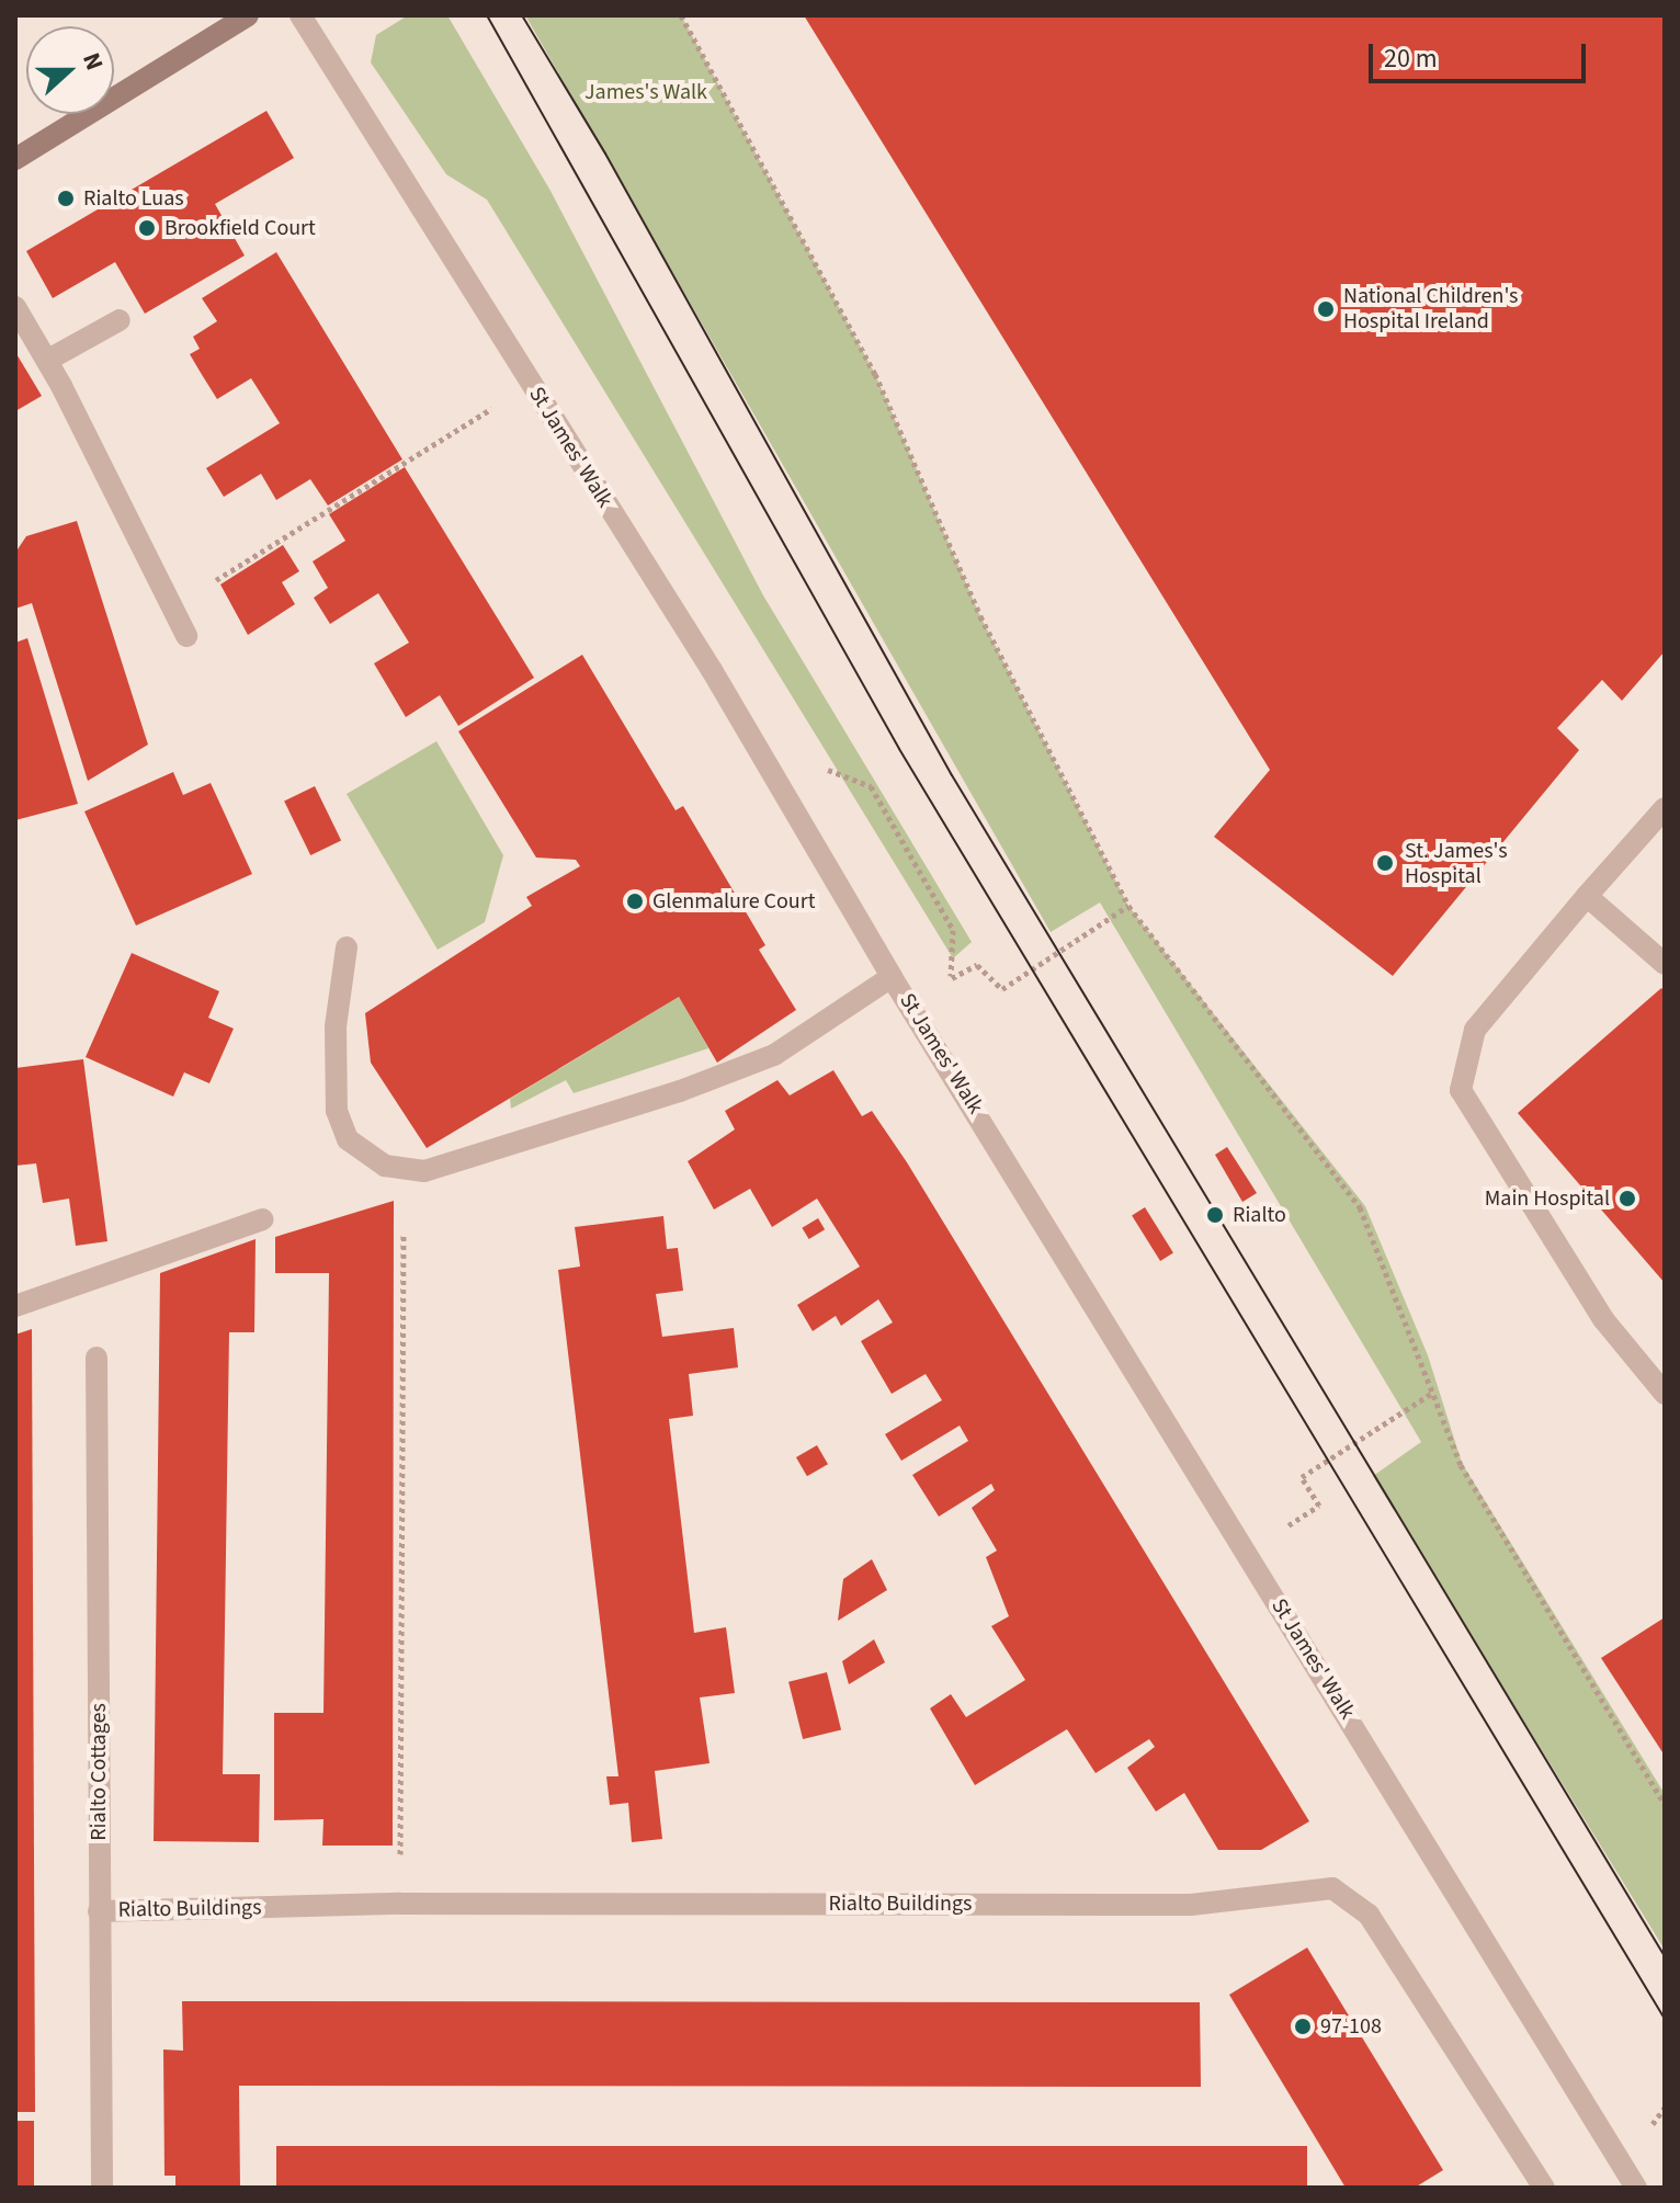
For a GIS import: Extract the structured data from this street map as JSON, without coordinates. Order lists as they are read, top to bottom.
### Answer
{
  "streets": {
    "street": ["St James' Walk", "Rialto Cottages", "Rialto Buildings"]
  },
  "crossings": [
    ["Rialto Cottages", "Rialto Buildings"]
  ],
  "parks": ["James's Walk"],
  "places": [
    "Rialto Luas",
    "Brookfield Court",
    "National Children's Hospital Ireland",
    "St. James's Hospital",
    "Glenmalure Court",
    "Main Hospital",
    "Rialto",
    "97-108"
  ],
  "scale_bar": "20 m",
  "north": "right"
}
